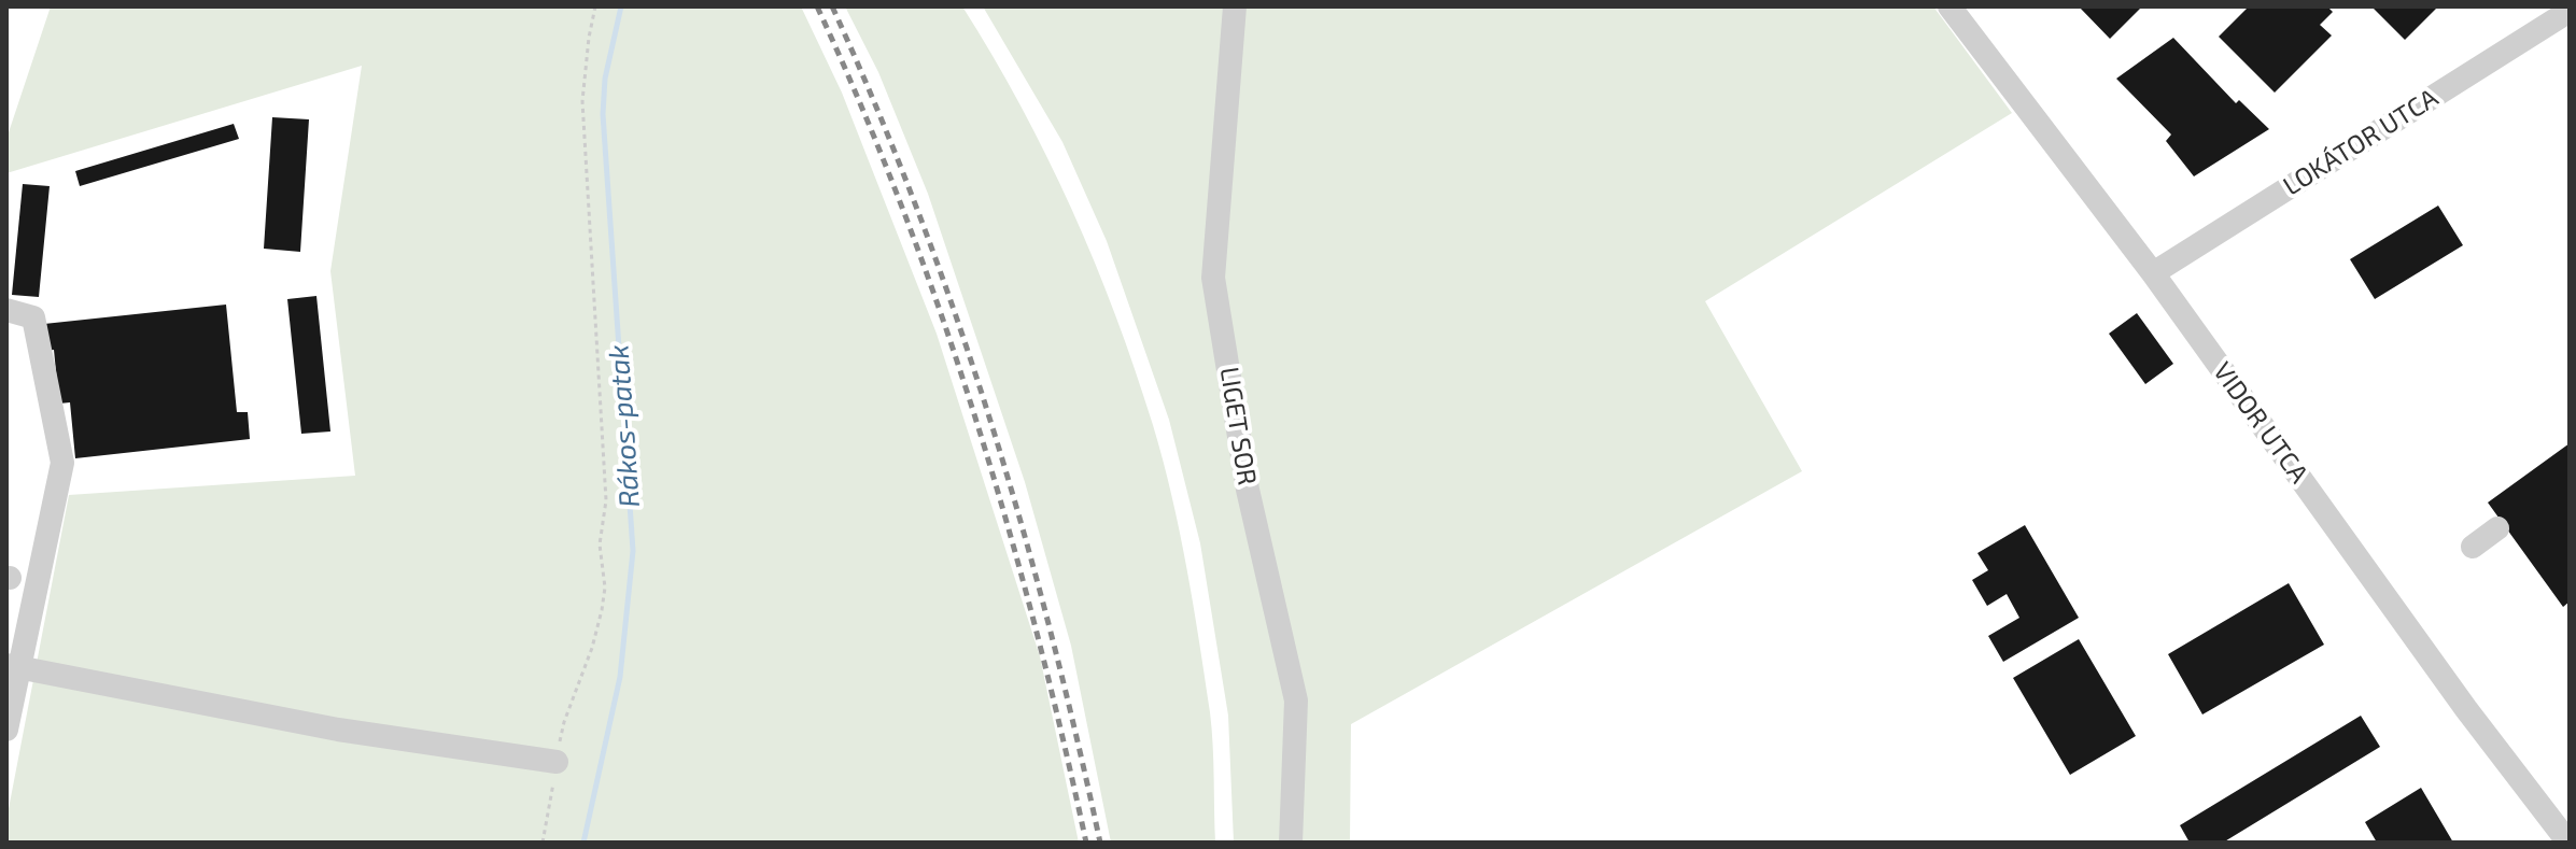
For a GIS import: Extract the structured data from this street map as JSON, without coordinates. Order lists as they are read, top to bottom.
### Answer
{
  "streets": {
    "street": ["LOKÁTOR UTCA", "VIDOR UTCA", "LIGET SOR"]
  },
  "crossings": [
    ["LOKÁTOR UTCA", "VIDOR UTCA"]
  ],
  "water": ["Rákos-patak"]
}
